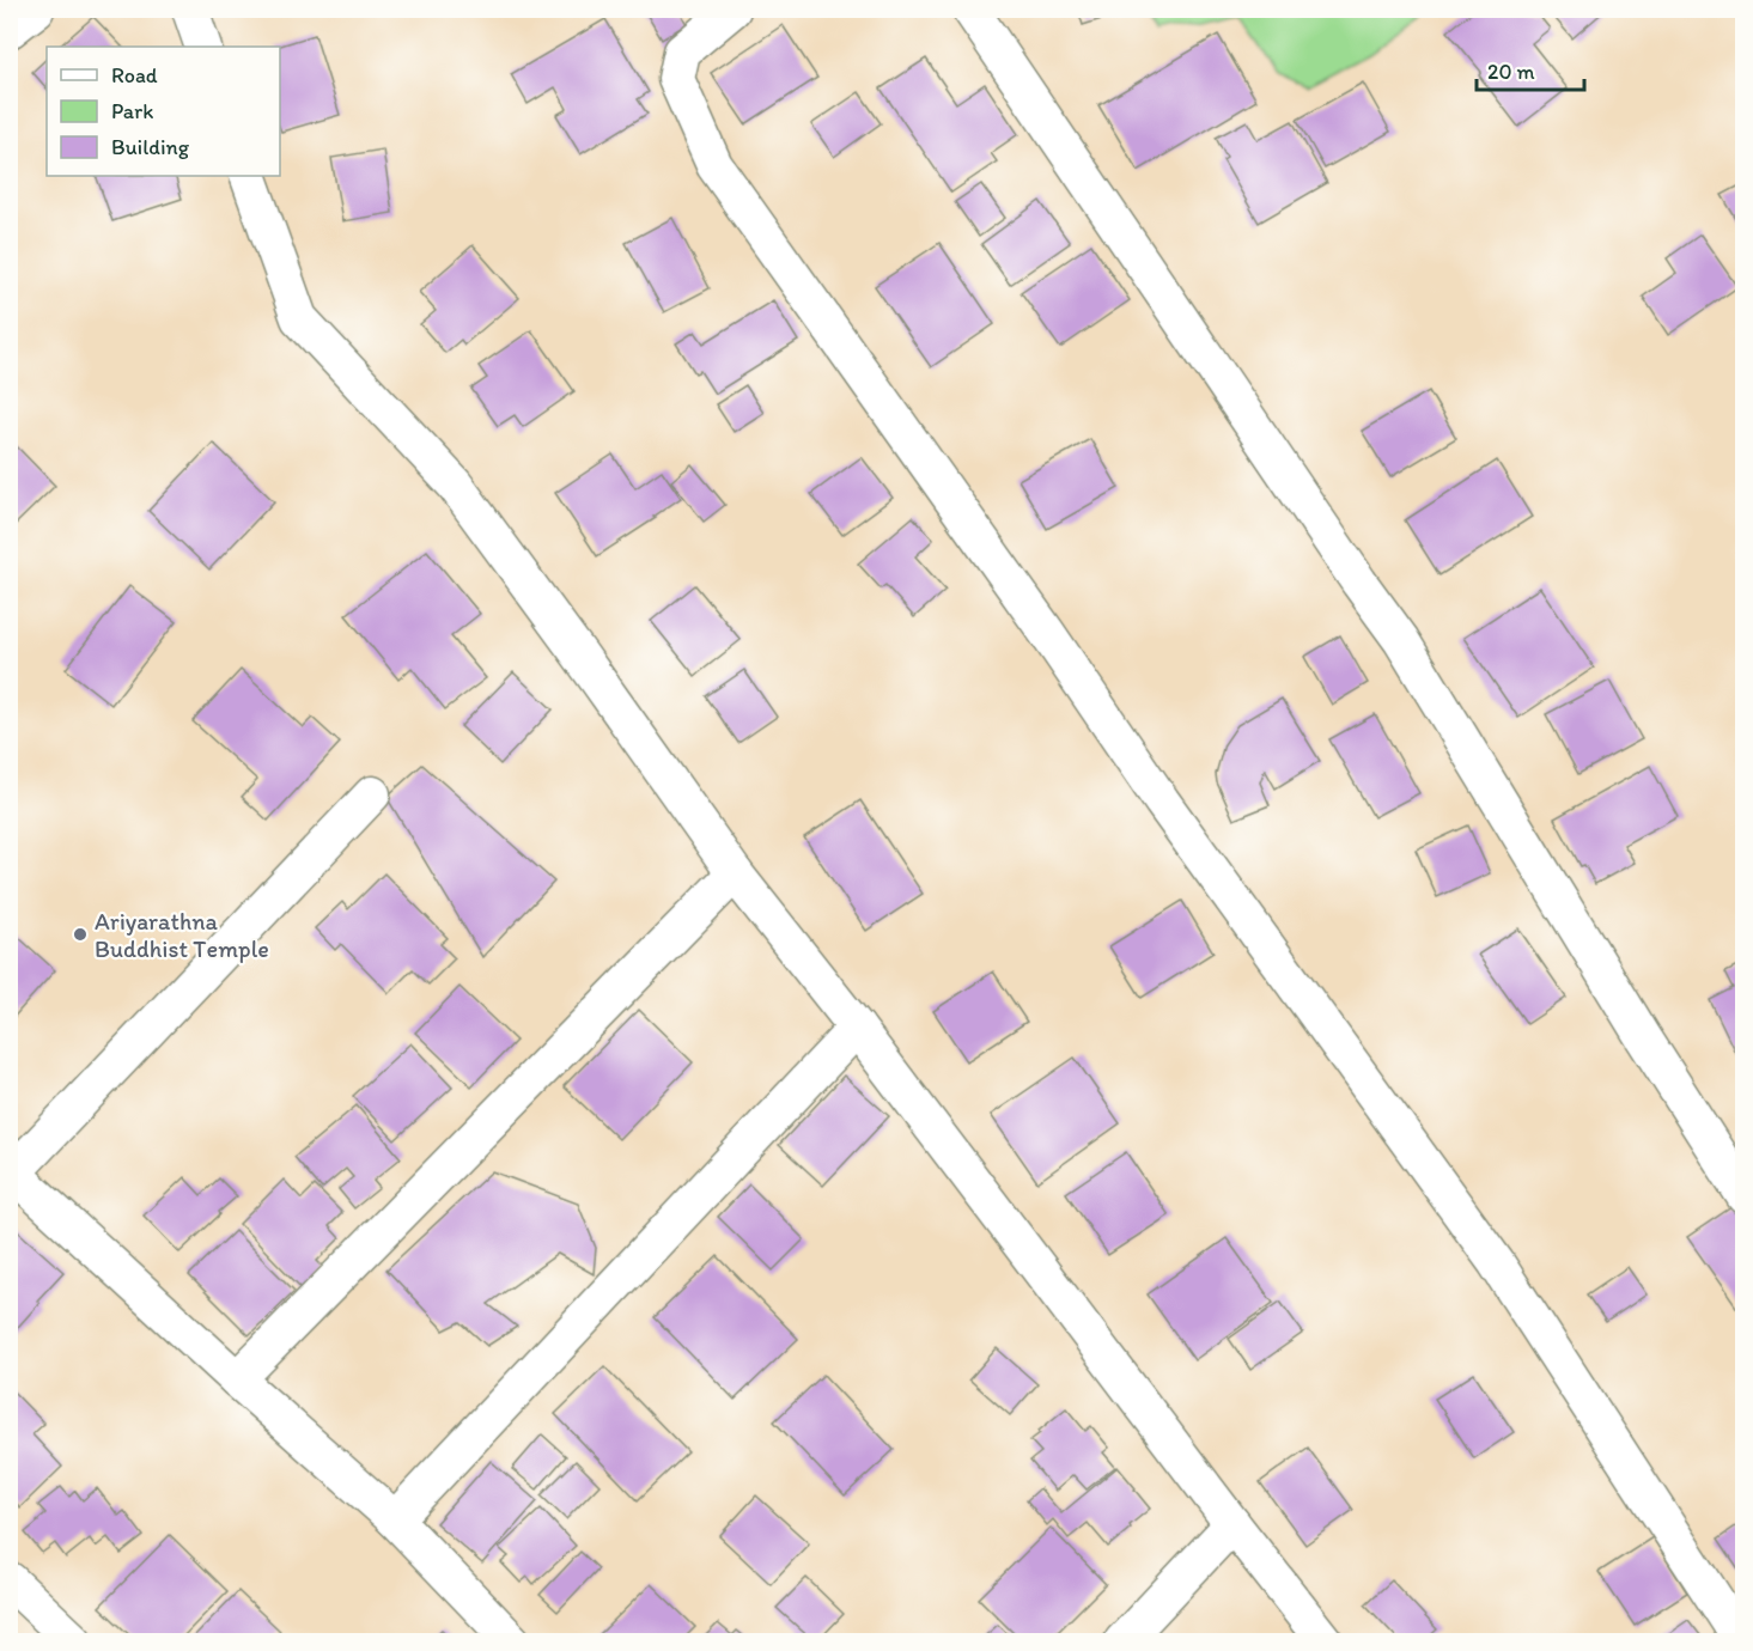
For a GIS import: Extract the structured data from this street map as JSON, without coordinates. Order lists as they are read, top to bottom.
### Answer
{
  "places": ["Ariyarathna Buddhist Temple"],
  "legend": ["Road", "Park", "Building"],
  "scale_bar": "20 m"
}
